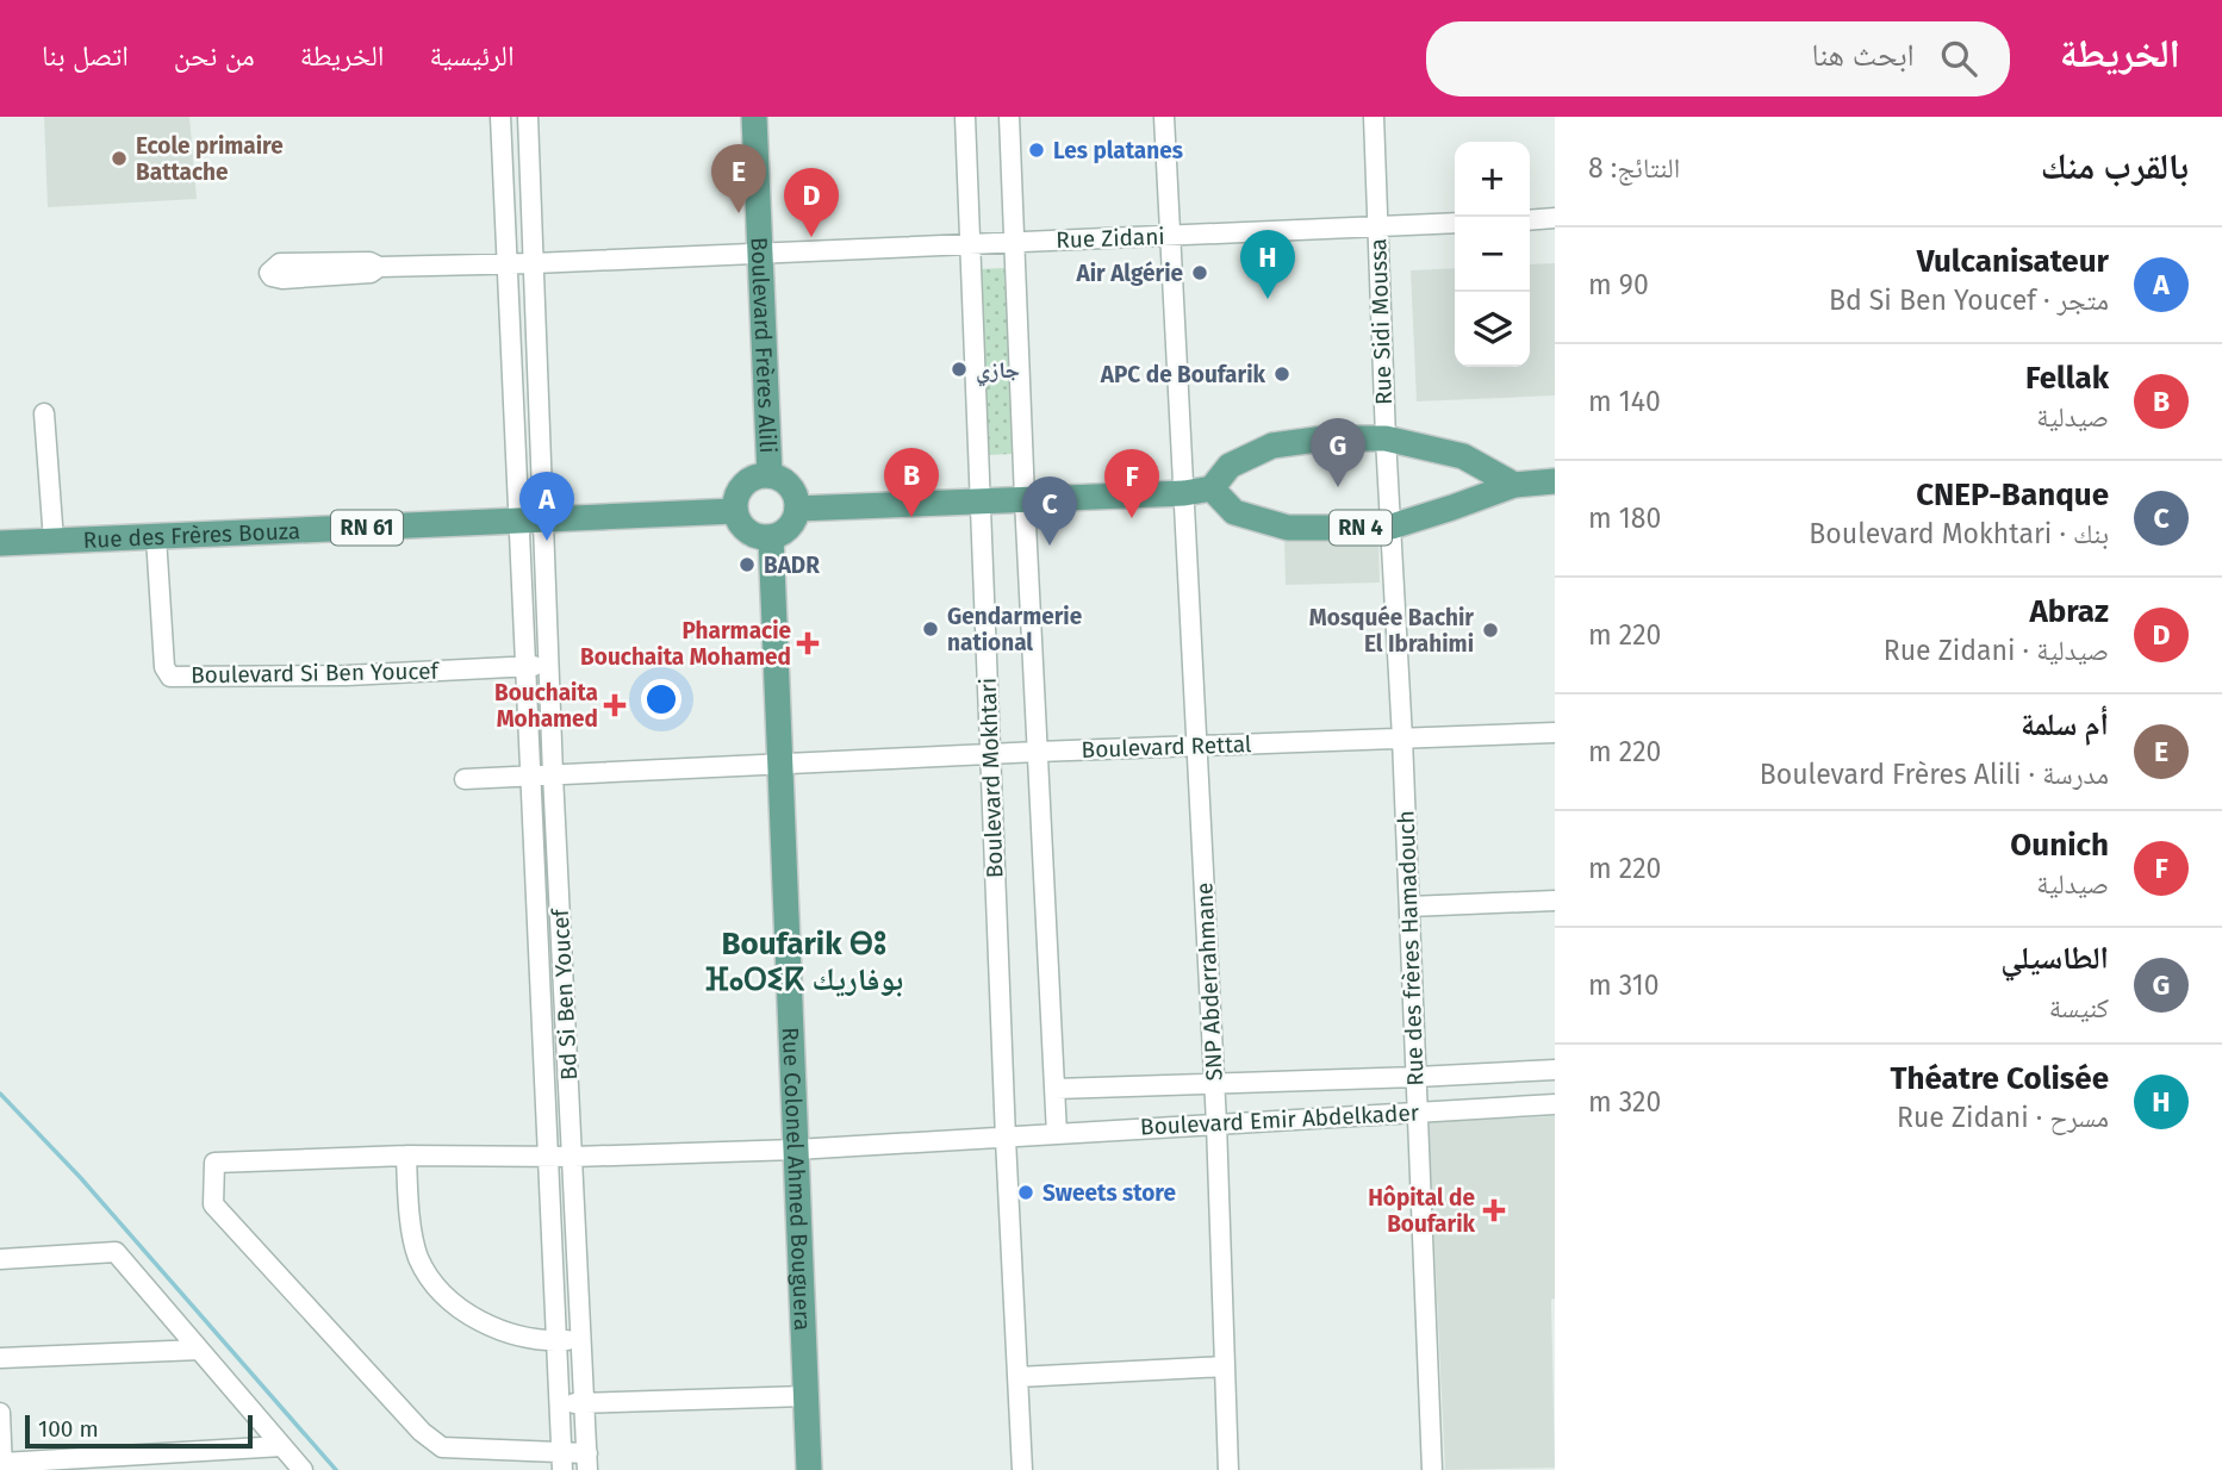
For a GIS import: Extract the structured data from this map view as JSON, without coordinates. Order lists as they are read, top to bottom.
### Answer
{
  "streets": {
    "main road": [
      "Boulevard Frères Alili",
      "RN 61",
      "RN 4",
      "Rue des Frères Bouza",
      "Rue Colonel Ahmed Bouguera"
    ],
    "street": [
      "Rue Zidani",
      "Rue Sidi Moussa",
      "Boulevard Si Ben Youcef",
      "Boulevard Rettal",
      "Boulevard Mokhtari",
      "Rue des frères Hamadouch",
      "SNP Abderrahmane",
      "Bd Si Ben Youcef",
      "Boulevard Emir Abdelkader"
    ]
  },
  "crossings": [
    ["Rue Zidani", "Rue Sidi Moussa"],
    ["Rue Zidani", "Boulevard Frères Alili"],
    ["Rue Zidani", "Boulevard Mokhtari"],
    ["Rue Zidani", "SNP Abderrahmane"],
    ["Rue Sidi Moussa", "RN 4"],
    ["Rue Sidi Moussa", "Rue des frères Hamadouch"],
    ["Boulevard Frères Alili", "Rue des Frères Bouza"],
    ["Boulevard Frères Alili", "Rue Colonel Ahmed Bouguera"],
    ["RN 4", "Rue des frères Hamadouch"],
    ["Rue des Frères Bouza", "Boulevard Si Ben Youcef"],
    ["Rue des Frères Bouza", "Bd Si Ben Youcef"],
    ["Rue des Frères Bouza", "Rue Colonel Ahmed Bouguera"],
    ["Boulevard Si Ben Youcef", "Bd Si Ben Youcef"],
    ["Boulevard Rettal", "Boulevard Mokhtari"],
    ["Boulevard Rettal", "Rue des frères Hamadouch"],
    ["Boulevard Rettal", "SNP Abderrahmane"],
    ["Boulevard Rettal", "Bd Si Ben Youcef"],
    ["Boulevard Rettal", "Rue Colonel Ahmed Bouguera"],
    ["Boulevard Mokhtari", "Boulevard Emir Abdelkader"],
    ["Rue des frères Hamadouch", "Boulevard Emir Abdelkader"],
    ["SNP Abderrahmane", "Boulevard Emir Abdelkader"],
    ["Bd Si Ben Youcef", "Boulevard Emir Abdelkader"],
    ["Boulevard Emir Abdelkader", "Rue Colonel Ahmed Bouguera"]
  ],
  "districts": ["Boufarik ⴱⵓ ⴼⴰⵔⵉⴽ بوفاريك"],
  "places": {
    "other": [
      "Les platanes",
      "Ecole primaire Battache",
      "Air Algérie",
      "جازي",
      "APC de Boufarik",
      "BADR",
      "Gendarmerie national",
      "Mosquée Bachir El Ibrahimi",
      "Sweets store"
    ],
    "health": ["Pharmacie Bouchaita Mohamed", "Bouchaita Mohamed", "Hôpital de Boufarik"]
  },
  "scale_bar": "100 m",
  "page": {
    "header": "الخريطة",
    "search": "ابحث هنا",
    "nav": [
      "الرئيسية",
      "الخريطة",
      "من نحن",
      "اتصل بنا"
    ],
    "heading": ["بالقرب منك", "النتائج: 8"],
    "map_buttons": ["+", "−"],
    "pins": [
      "E",
      "D",
      "H",
      "G",
      "B",
      "F",
      "A",
      "C"
    ],
    "list": [
      {
        "mark": "A",
        "name": "Vulcanisateur",
        "note": "متجر · Bd Si Ben Youcef",
        "value": "90 m"
      },
      {
        "mark": "B",
        "name": "Fellak",
        "note": "صيدلية",
        "value": "140 m"
      },
      {
        "mark": "C",
        "name": "CNEP-Banque",
        "note": "بنك · Boulevard Mokhtari",
        "value": "180 m"
      },
      {
        "mark": "D",
        "name": "Abraz",
        "note": "صيدلية · Rue Zidani",
        "value": "220 m"
      },
      {
        "mark": "E",
        "name": "أم سلمة",
        "note": "مدرسة · Boulevard Frères Alili",
        "value": "220 m"
      },
      {
        "mark": "F",
        "name": "Ounich",
        "note": "صيدلية",
        "value": "220 m"
      },
      {
        "mark": "G",
        "name": "الطاسيلي",
        "note": "كنيسة",
        "value": "310 m"
      },
      {
        "mark": "H",
        "name": "Théatre Colisée",
        "note": "مسرح · Rue Zidani",
        "value": "320 m"
      }
    ],
    "scale": "100 m"
  }
}
